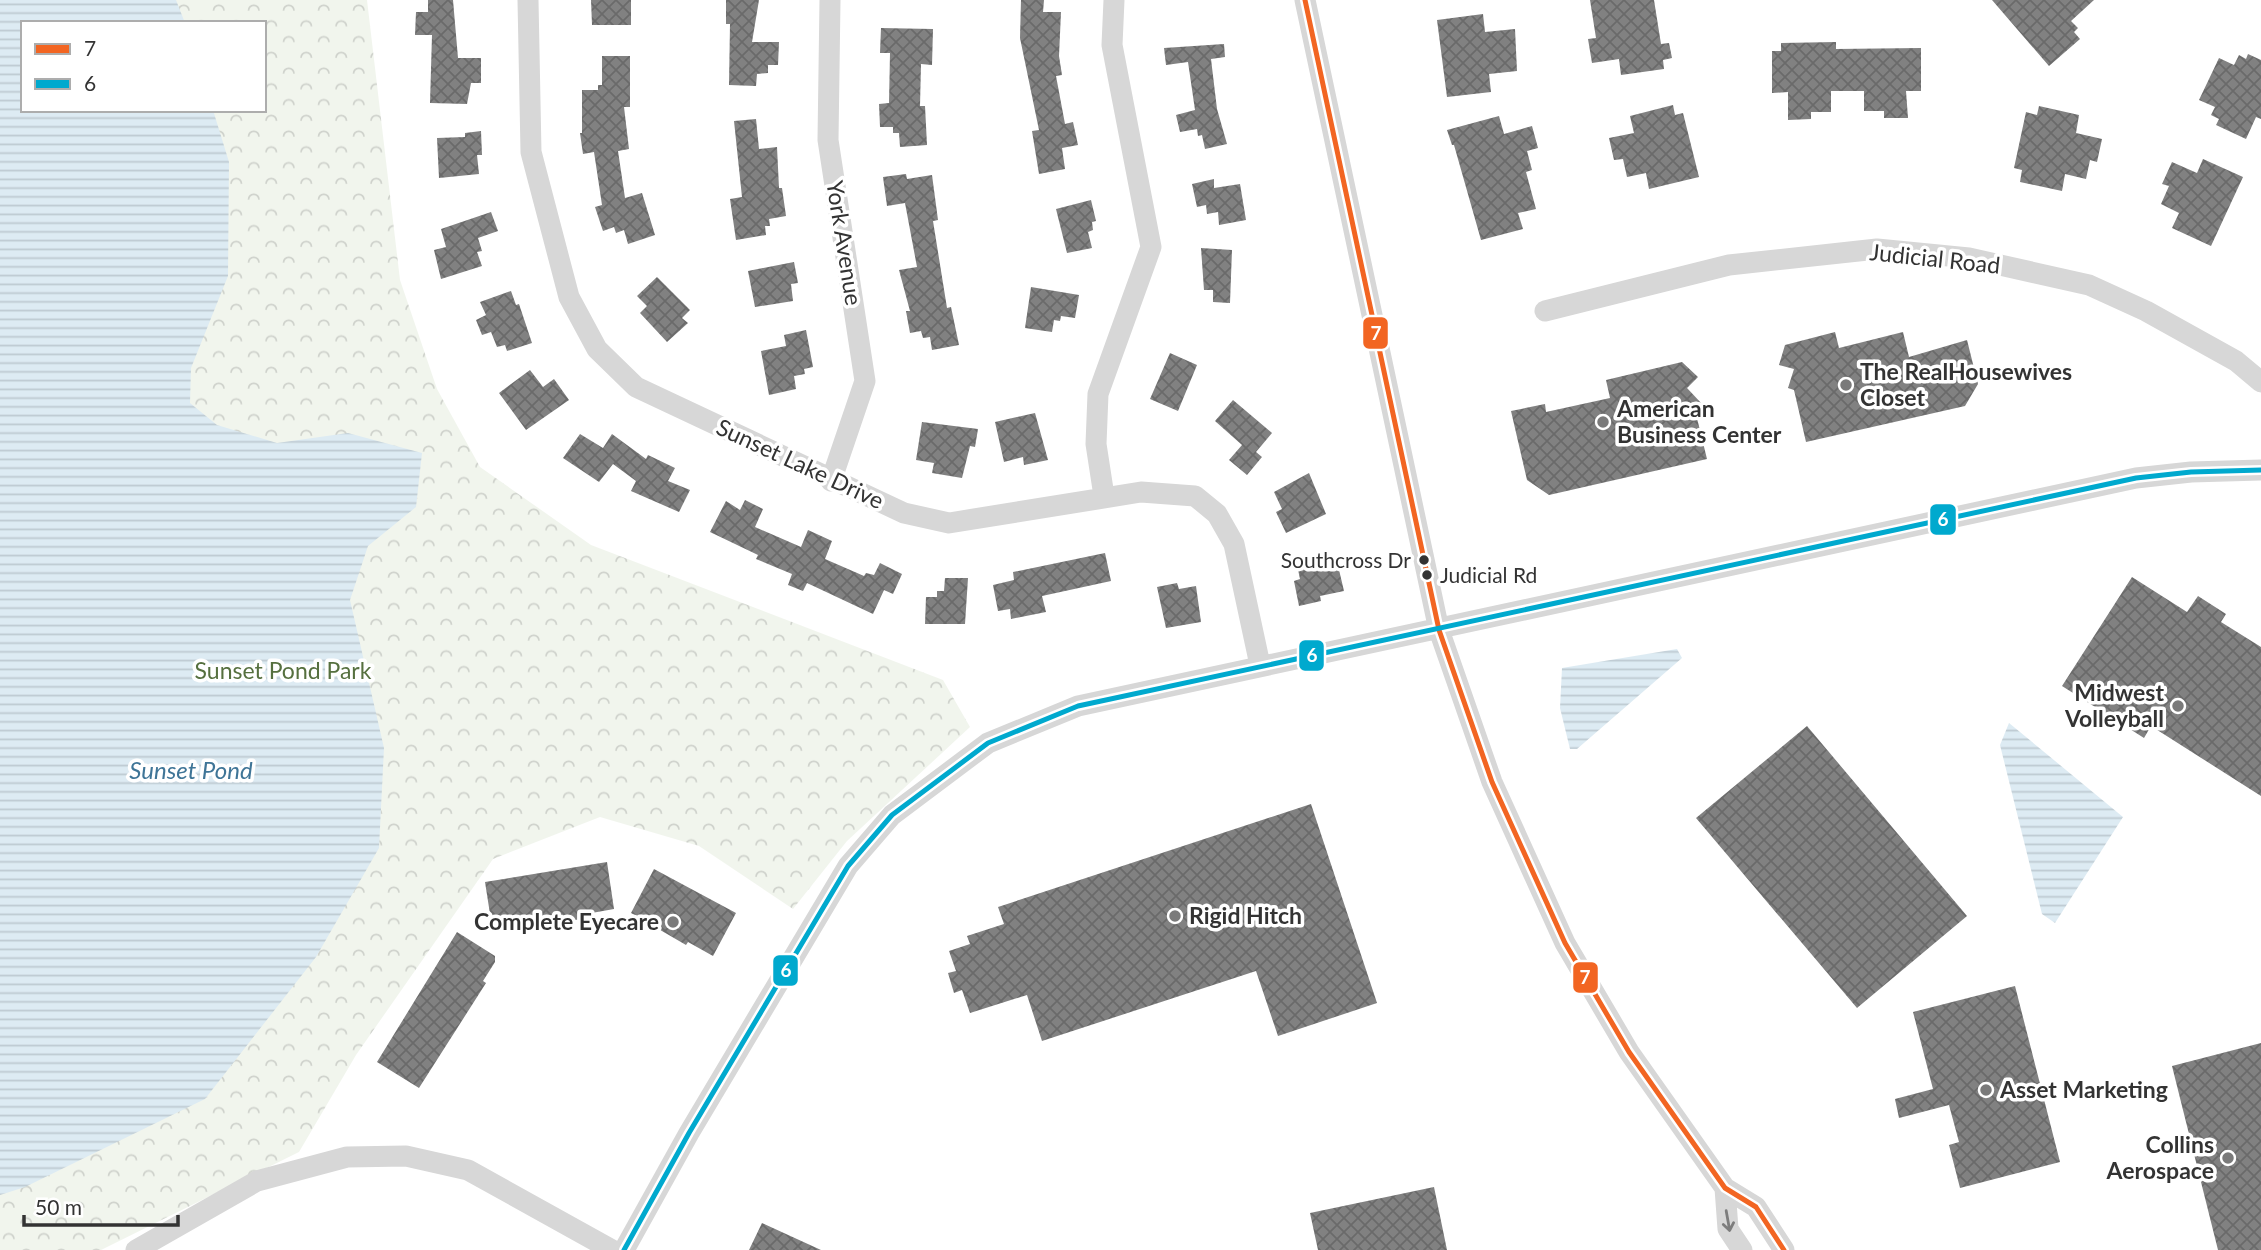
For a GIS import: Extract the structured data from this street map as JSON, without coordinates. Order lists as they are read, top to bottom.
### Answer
{
  "streets": {
    "street": ["York Avenue", "Judicial Road", "Sunset Lake Drive"]
  },
  "crossings": [
    ["York Avenue", "Sunset Lake Drive"]
  ],
  "water": ["Sunset Pond"],
  "parks": ["Sunset Pond Park"],
  "places": [
    "The RealHousewives Closet",
    "American Business Center",
    "Southcross Dr",
    "Judicial Rd",
    "Midwest Volleyball",
    "Rigid Hitch",
    "Complete Eyecare",
    "Asset Marketing",
    "Collins Aerospace"
  ],
  "lines": ["transit line 7", "transit line 6"],
  "legend": ["7", "6"],
  "scale_bar": "50 m"
}
